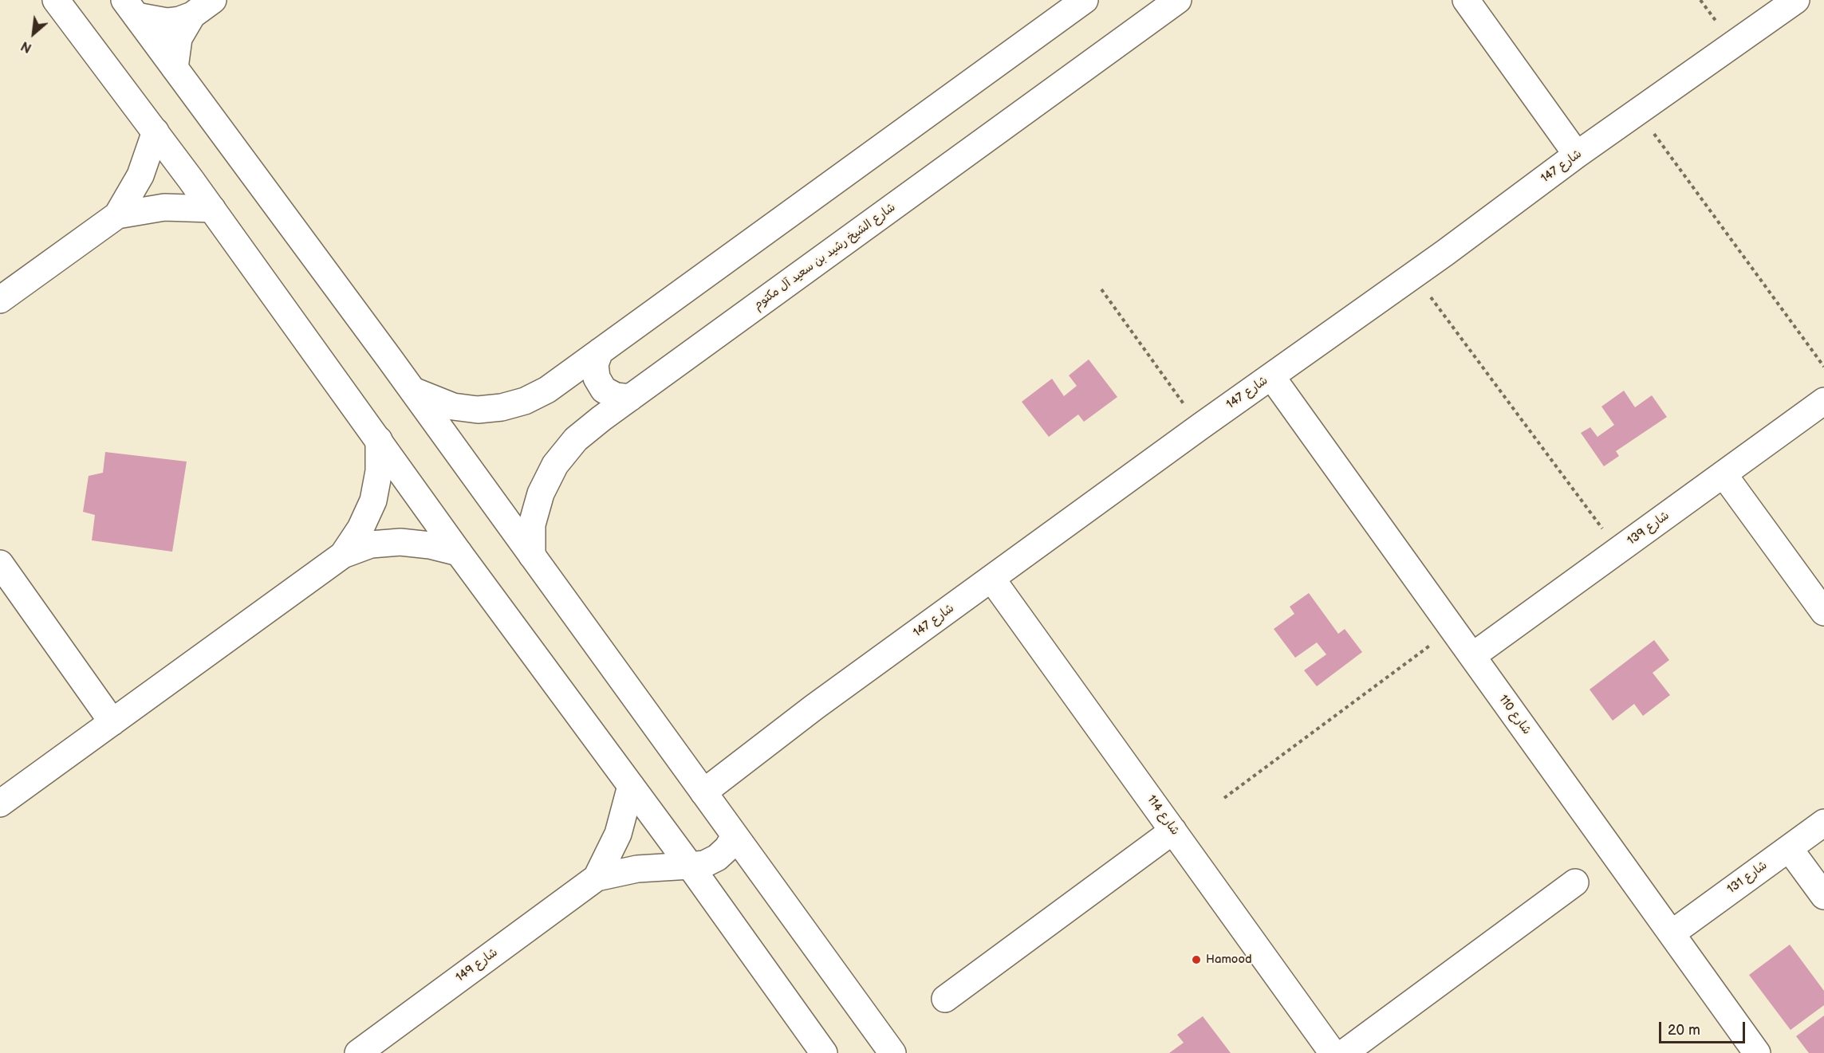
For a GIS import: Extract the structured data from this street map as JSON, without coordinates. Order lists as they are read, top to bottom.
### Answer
{
  "streets": {
    "street": [
      "شارع 147",
      "شارع الشيخ رشيد بن سعيد آل مكتوم",
      "شارع 139",
      "شارع 110",
      "شارع 114",
      "شارع 131",
      "شارع 149"
    ]
  },
  "crossings": [
    ["شارع 147", "شارع 110"],
    ["شارع 147", "شارع 114"],
    ["شارع 139", "شارع 110"],
    ["شارع 110", "شارع 131"]
  ],
  "places": ["Hamood"],
  "scale_bar": "20 m",
  "north": "bottom left"
}
